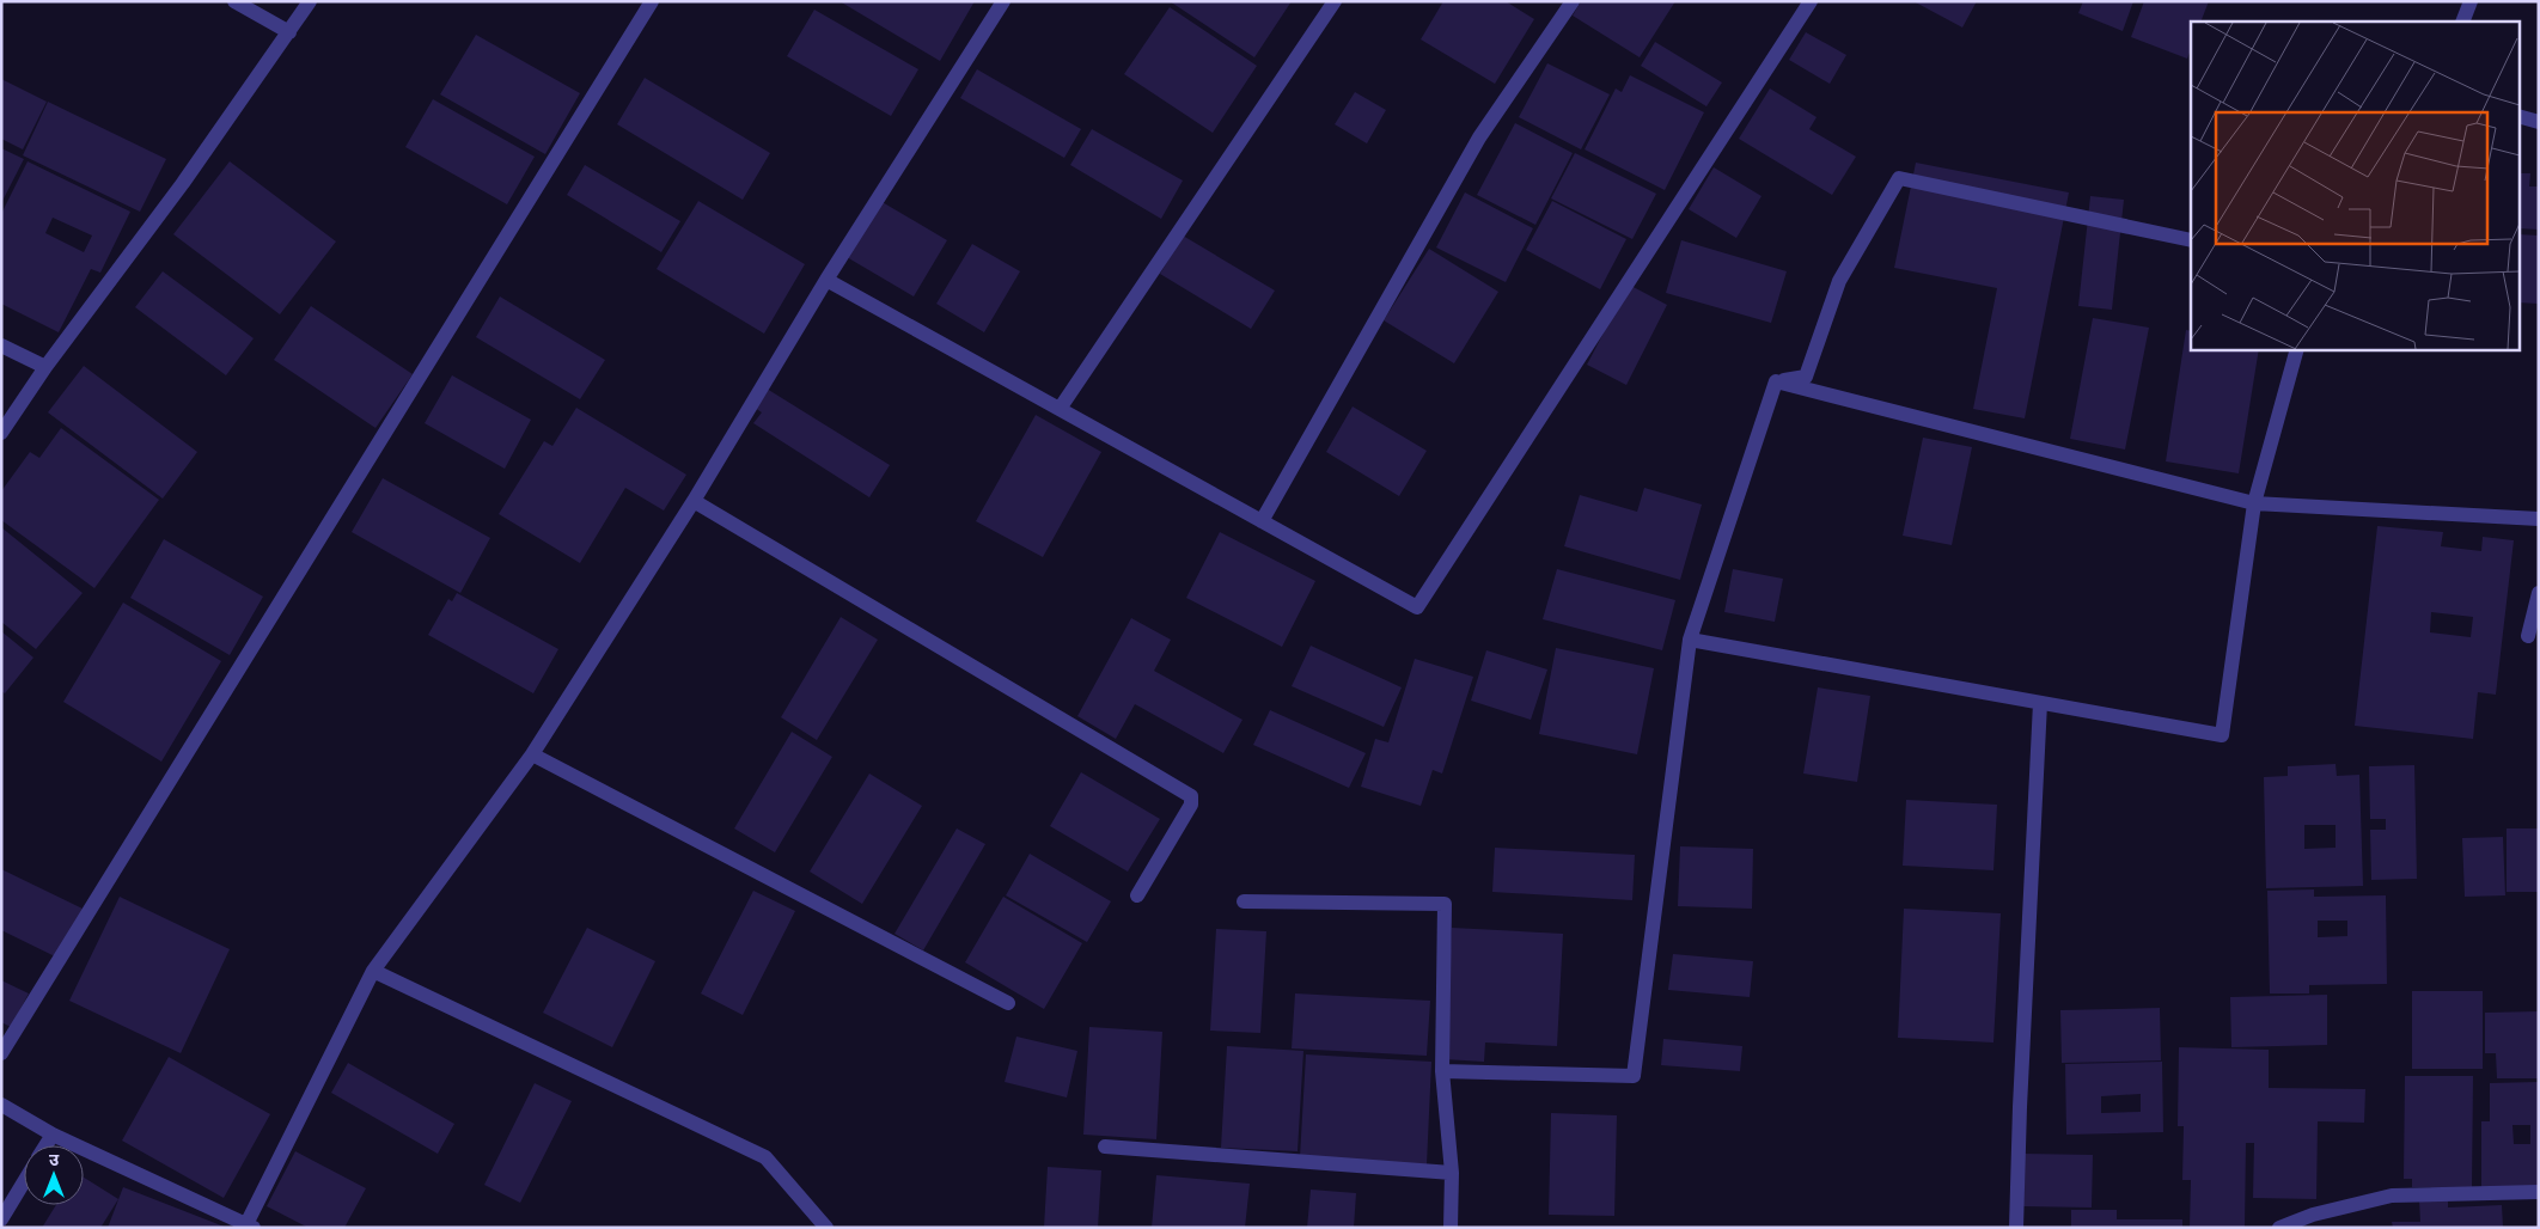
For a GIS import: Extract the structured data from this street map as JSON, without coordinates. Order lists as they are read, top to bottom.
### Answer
{
  "north": "top"
}
